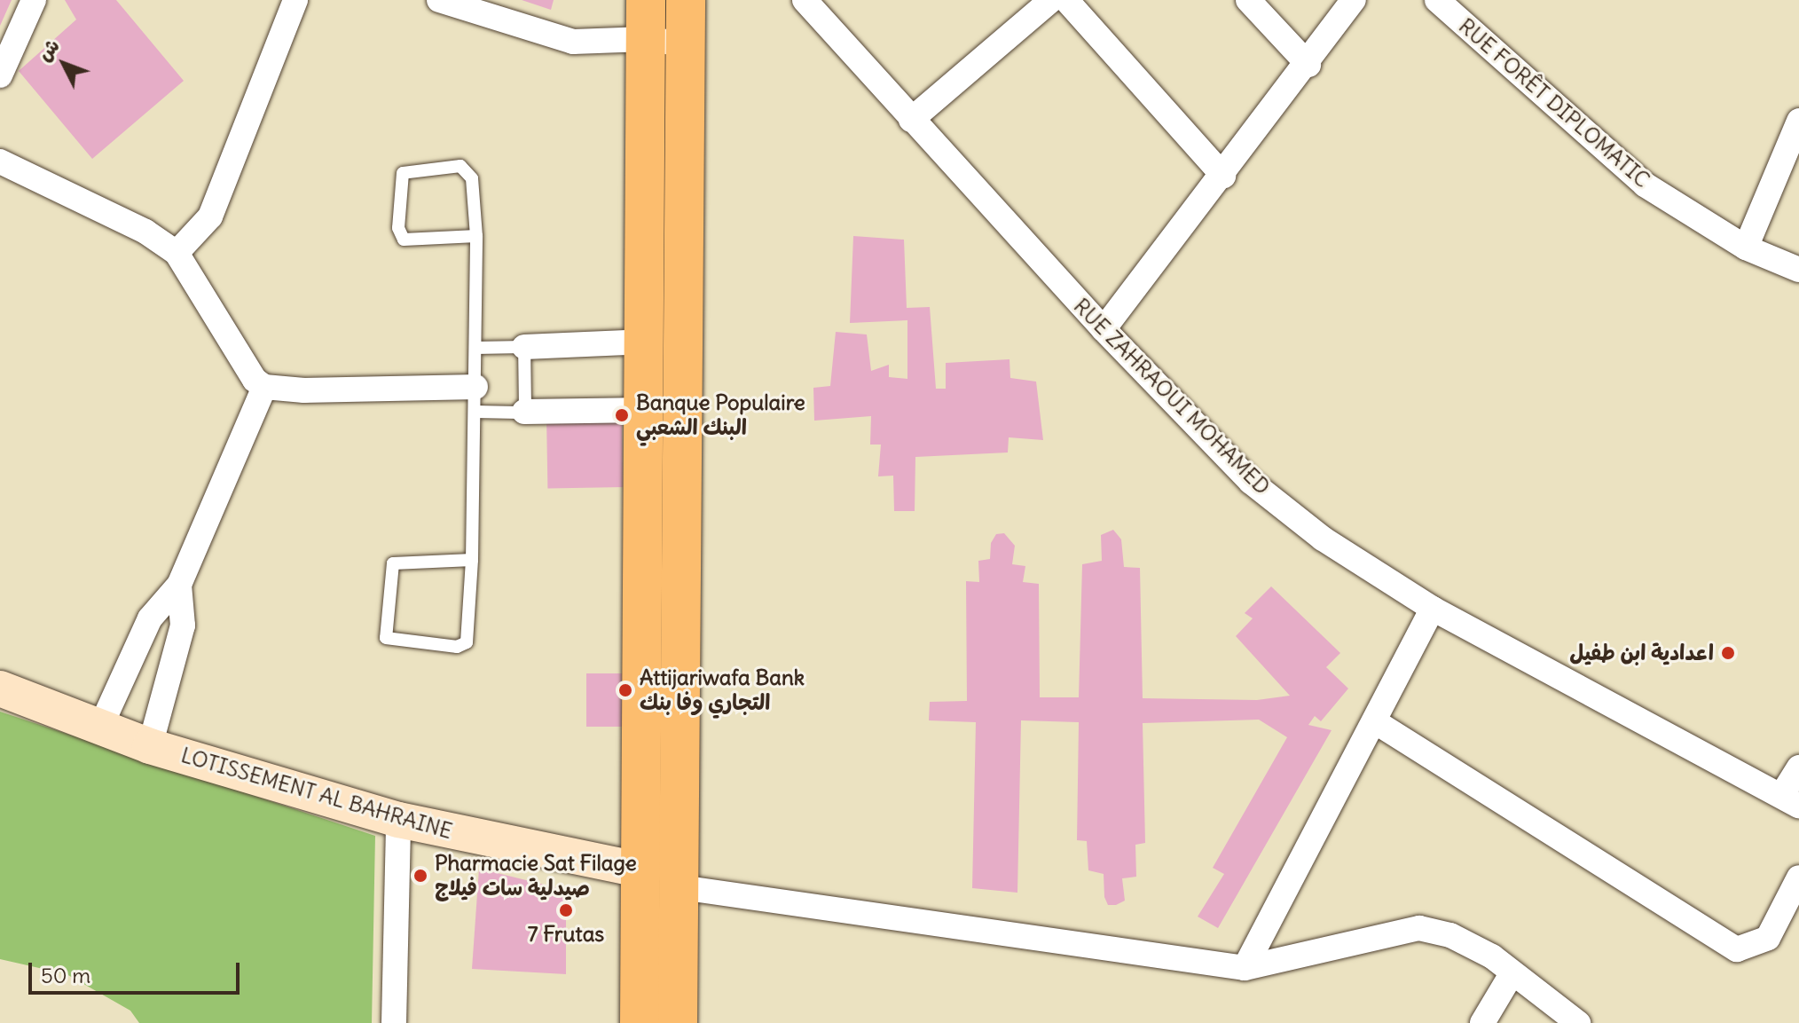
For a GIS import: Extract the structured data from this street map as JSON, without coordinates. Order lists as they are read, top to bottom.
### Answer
{
  "streets": {
    "street": ["RUE FORÊT DIPLOMATIC", "RUE ZAHRAOUI MOHAMED", "LOTISSEMENT AL BAHRAINE"]
  },
  "places": [
    "Banque Populaire البنك الشعبي",
    "اعدادية ابن طفيل",
    "Attijariwafa Bank التجاري وفا بنك",
    "Pharmacie Sat Filage صيدلية سات فيلاج",
    "7 Frutas"
  ],
  "scale_bar": "50 m",
  "north": "top left"
}
